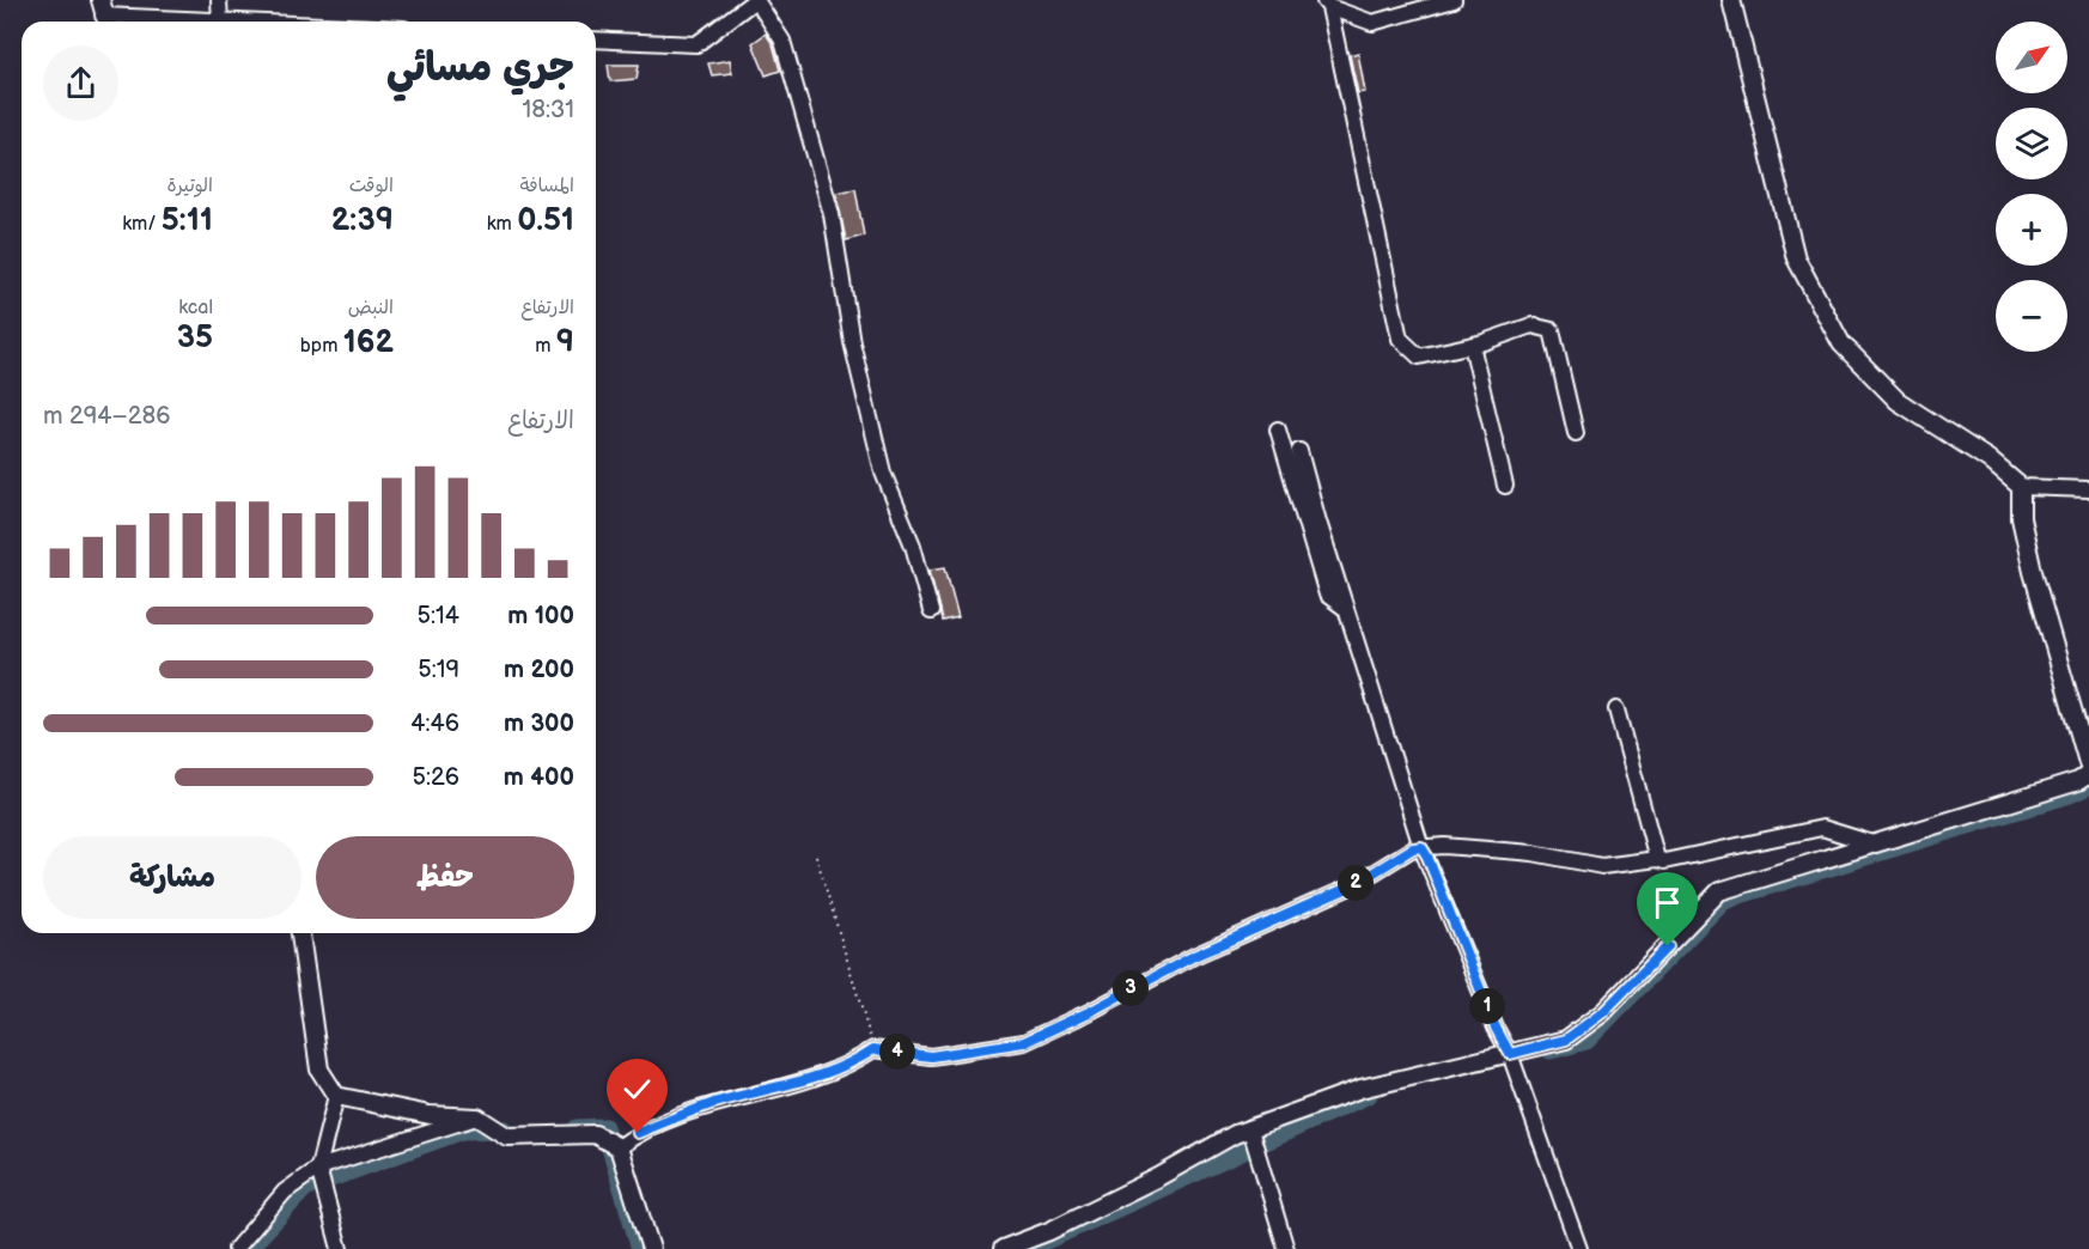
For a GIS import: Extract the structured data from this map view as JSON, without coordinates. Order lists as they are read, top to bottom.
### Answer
{
  "north": "top right",
  "page": {
    "map_buttons": ["+", "−"],
    "heading": ["جري مسائي", "18:31"],
    "stats": [
      ["المسافة", "0.51 km"],
      ["الوقت", "2:39"],
      ["الوتيرة", "5:11 /km"],
      ["الارتفاع", "9 m"],
      ["النبض", "162 bpm"],
      ["kcal", "35"]
    ],
    "chart": ["الارتفاع", "286–294 m"],
    "list": [
      {
        "name": "100 m",
        "note": "5:14"
      },
      {
        "name": "200 m",
        "note": "5:19"
      },
      {
        "name": "300 m",
        "note": "4:46"
      },
      {
        "name": "400 m",
        "note": "5:26"
      }
    ],
    "buttons": ["حفظ", "مشاركة"],
    "pins": [
      "2",
      "3",
      "1",
      "4"
    ]
  }
}
